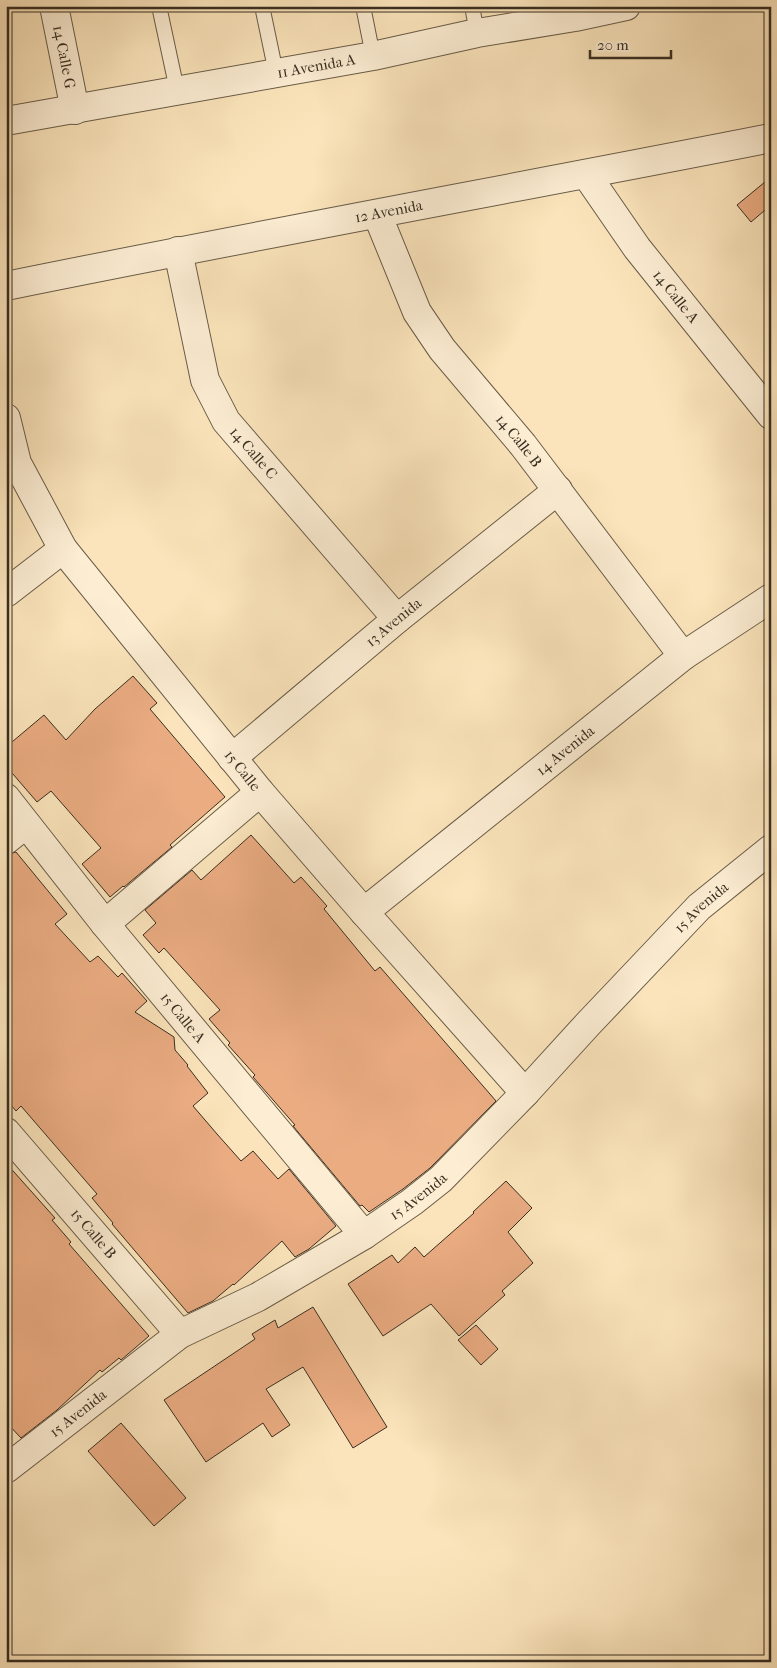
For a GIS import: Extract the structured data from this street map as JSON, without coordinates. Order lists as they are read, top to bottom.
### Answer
{
  "streets": {
    "street": [
      "14 Calle G",
      "11 Avenida A",
      "12 Avenida",
      "14 Calle A",
      "14 Calle B",
      "14 Calle C",
      "13 Avenida",
      "14 Avenida",
      "15 Calle",
      "15 Avenida",
      "15 Calle A",
      "15 Calle B"
    ]
  },
  "crossings": [
    ["14 Calle G", "11 Avenida A"],
    ["12 Avenida", "14 Calle A"],
    ["12 Avenida", "14 Calle B"],
    ["12 Avenida", "14 Calle C"],
    ["14 Calle B", "13 Avenida"],
    ["14 Calle B", "14 Avenida"],
    ["14 Calle C", "13 Avenida"],
    ["13 Avenida", "15 Calle"],
    ["14 Avenida", "15 Calle"],
    ["15 Calle", "15 Avenida"],
    ["15 Avenida", "15 Calle A"],
    ["15 Avenida", "15 Calle B"]
  ],
  "scale_bar": "20 m"
}
